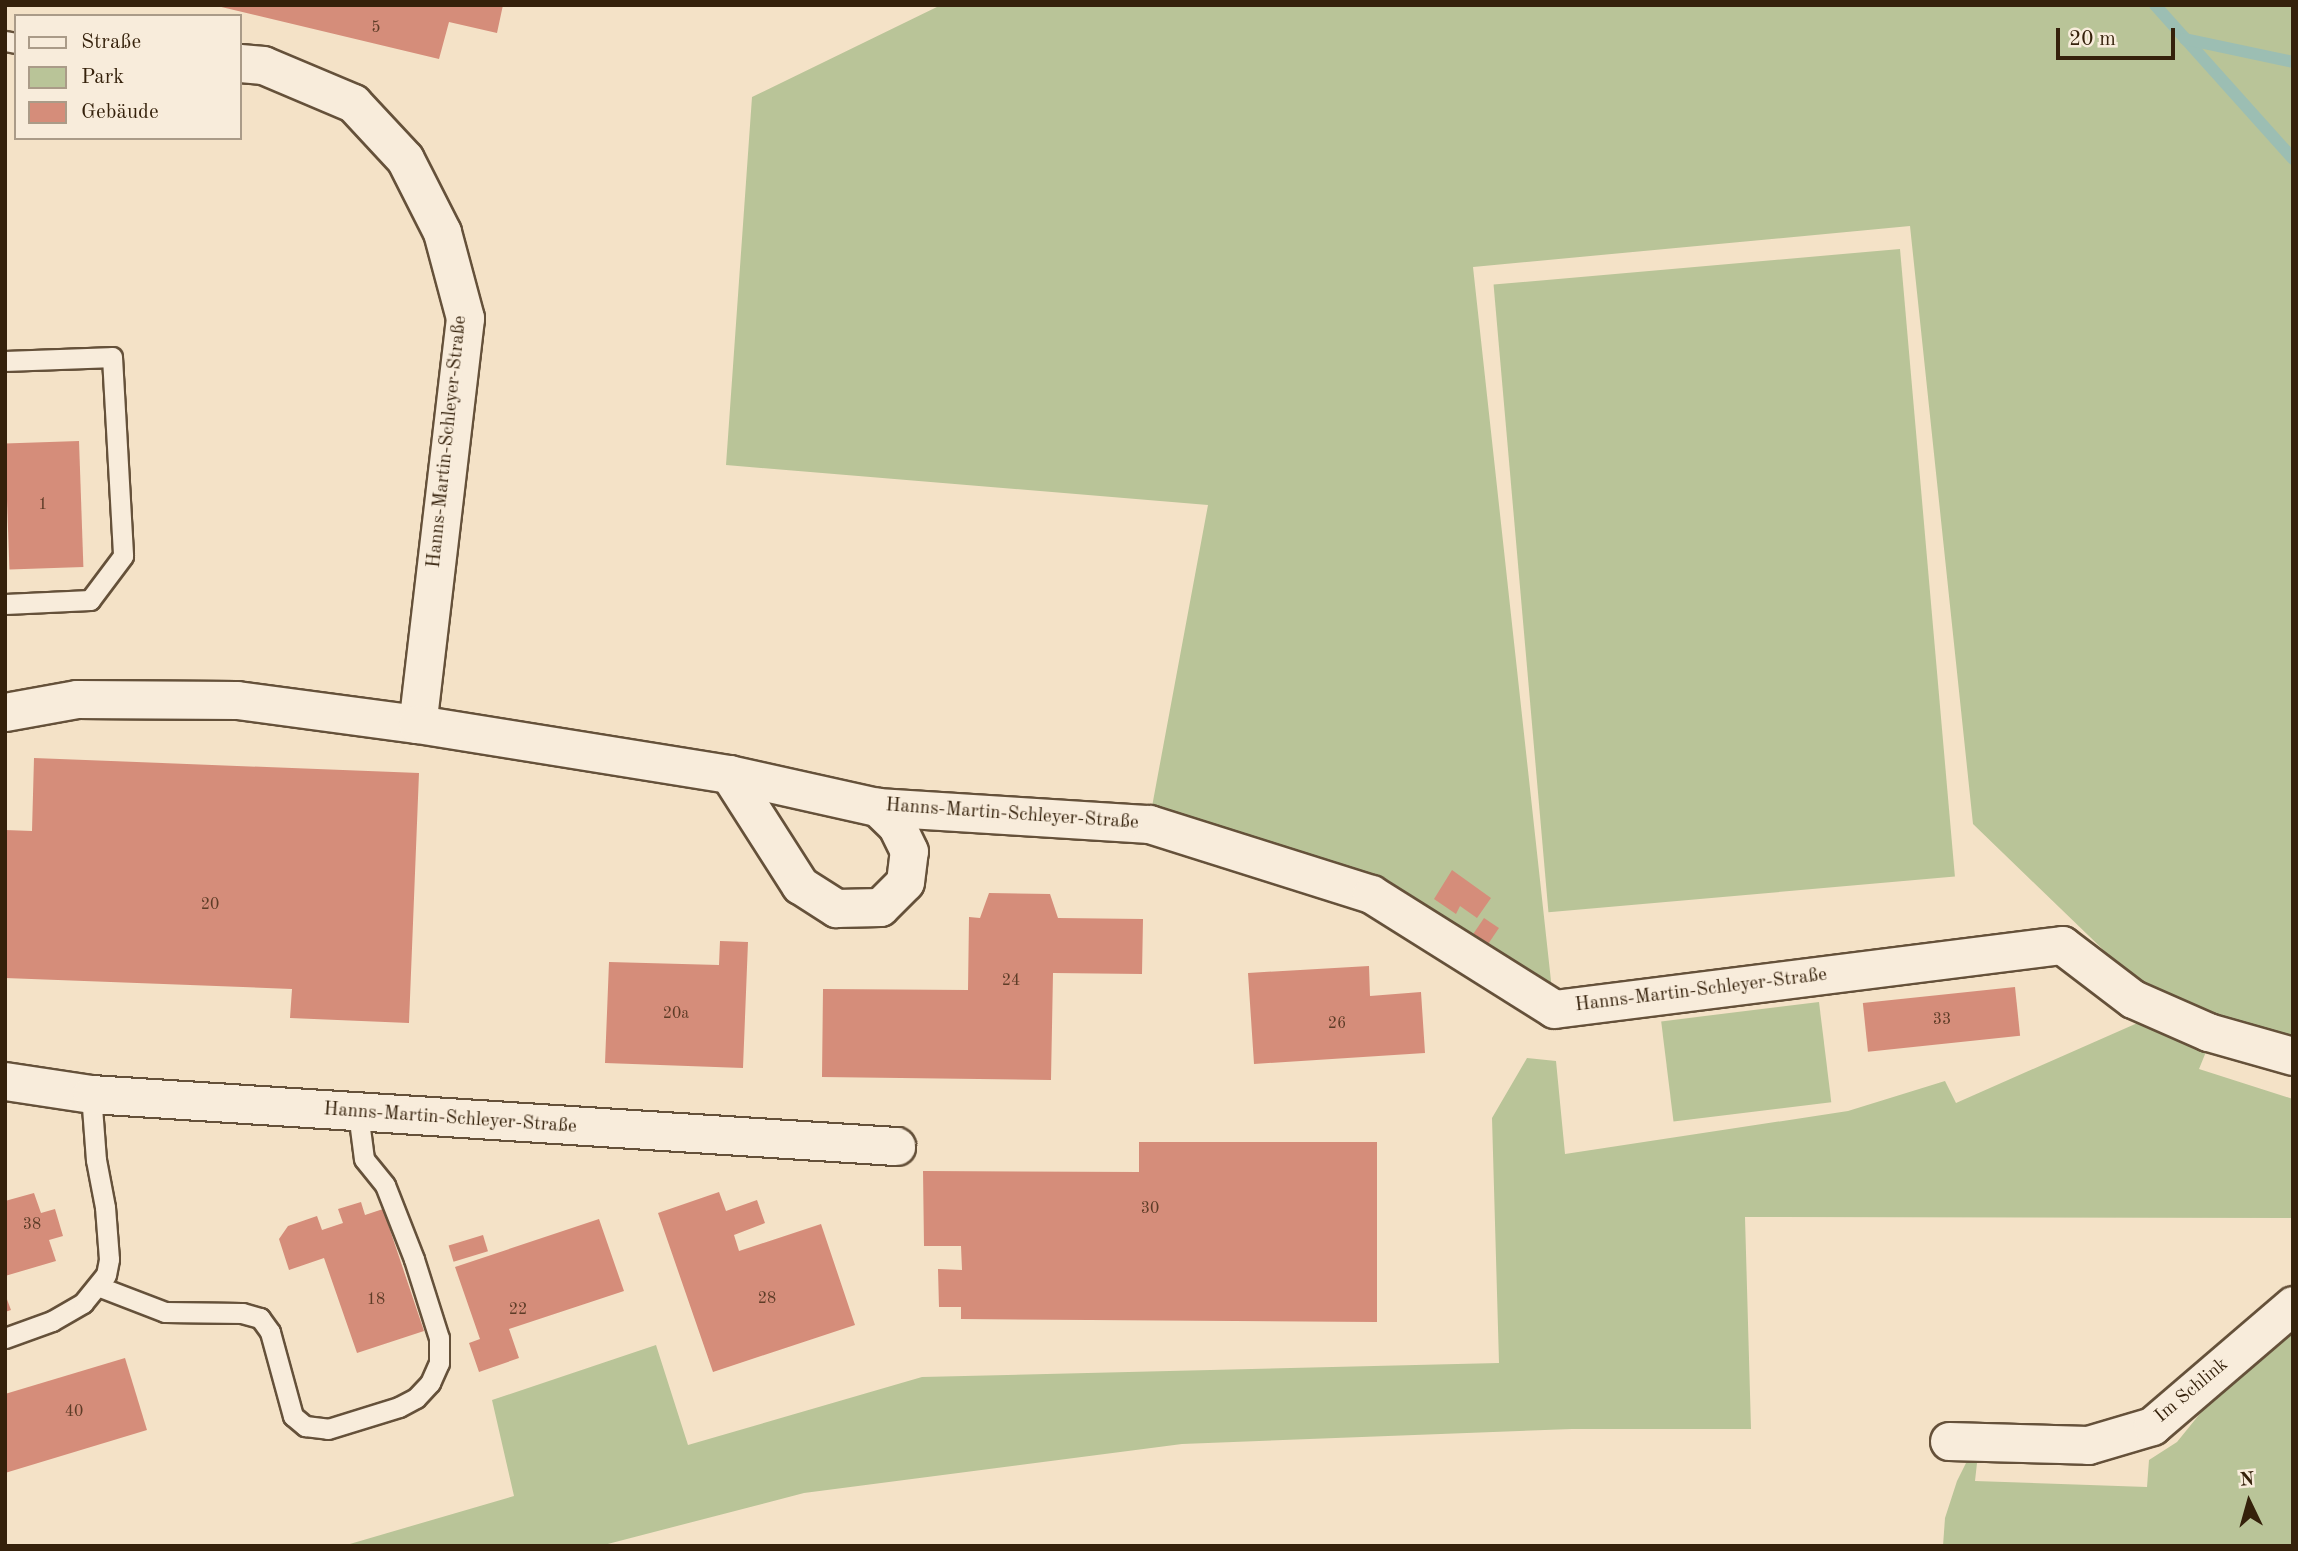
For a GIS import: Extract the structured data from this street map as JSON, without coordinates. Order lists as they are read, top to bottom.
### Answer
{
  "streets": {
    "street": ["Hanns-Martin-Schleyer-Straße", "Im Schlink"]
  },
  "house_numbers": [
    "5",
    "1",
    "20",
    "24",
    "20a",
    "33",
    "26",
    "30",
    "38",
    "28",
    "18",
    "22",
    "40"
  ],
  "legend": ["Straße", "Park", "Gebäude"],
  "scale_bar": "20 m",
  "north": "top"
}
